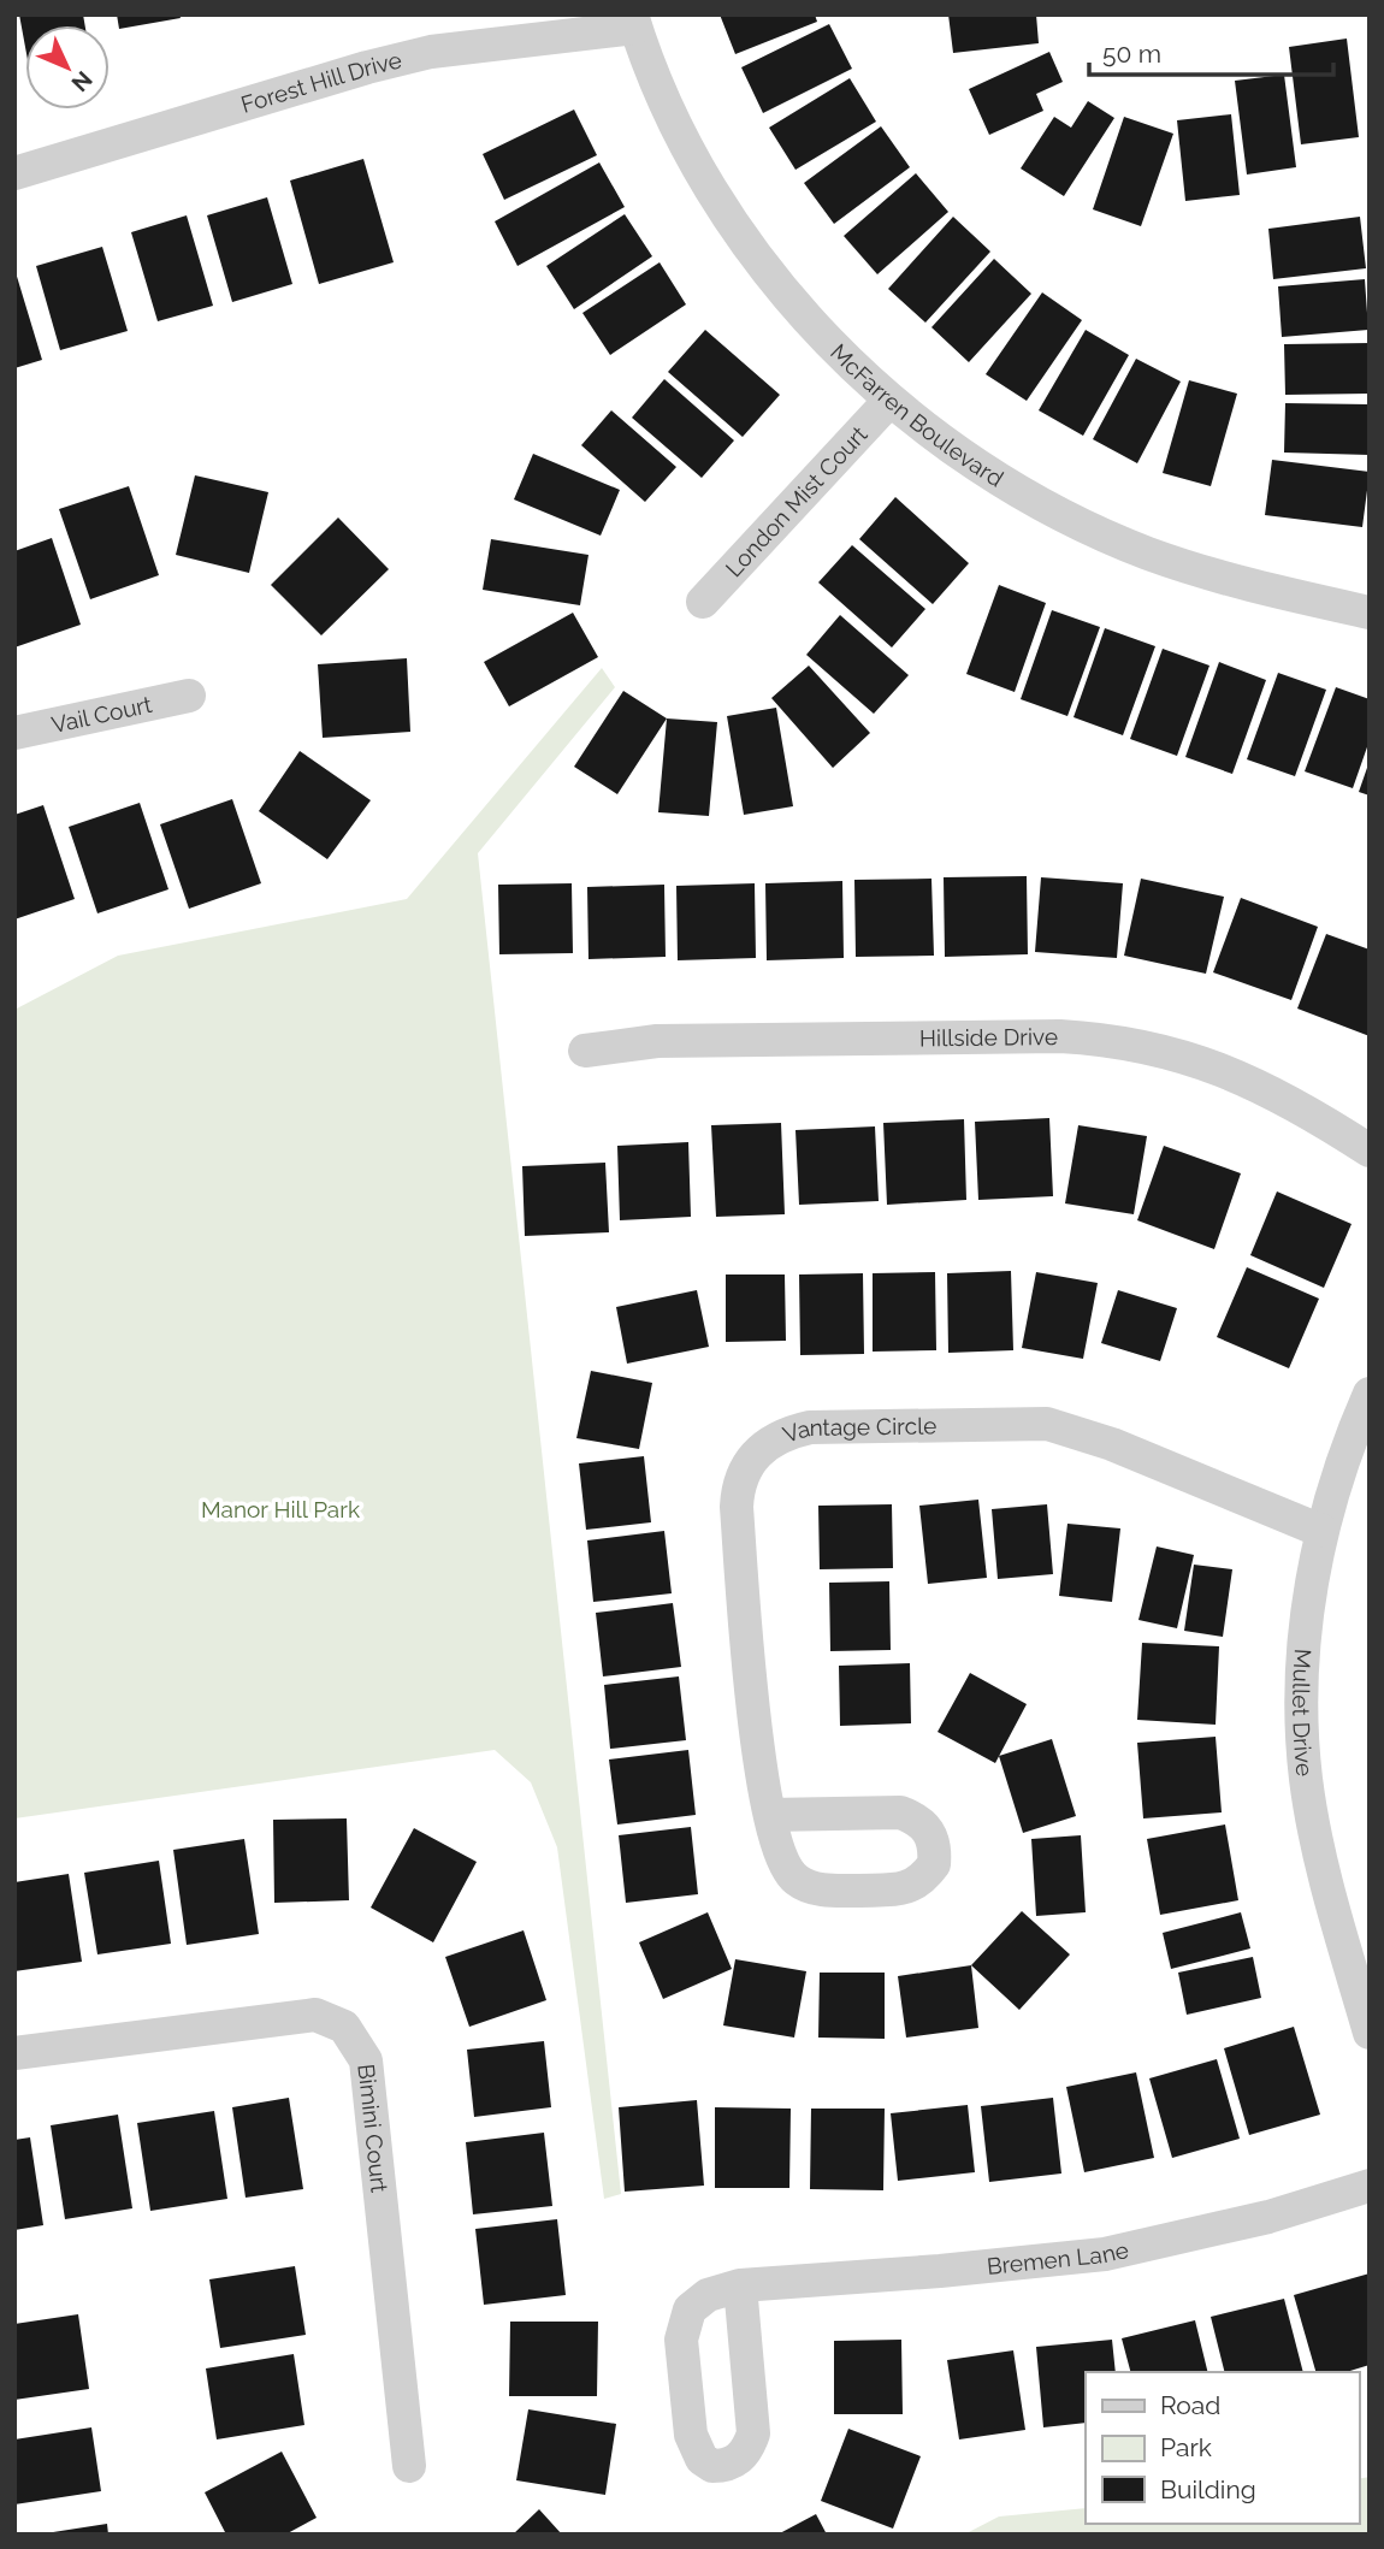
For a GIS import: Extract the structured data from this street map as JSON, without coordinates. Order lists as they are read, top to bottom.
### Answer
{
  "streets": {
    "street": [
      "Forest Hill Drive",
      "McFarren Boulevard",
      "London Mist Court",
      "Vail Court",
      "Hillside Drive",
      "Vantage Circle",
      "Mullet Drive",
      "Bimini Court",
      "Bremen Lane"
    ]
  },
  "crossings": [
    ["Forest Hill Drive", "McFarren Boulevard"],
    ["McFarren Boulevard", "London Mist Court"],
    ["Vantage Circle", "Mullet Drive"]
  ],
  "parks": ["Manor Hill Park"],
  "legend": ["Road", "Park", "Building"],
  "scale_bar": "50 m",
  "north": "bottom right"
}
